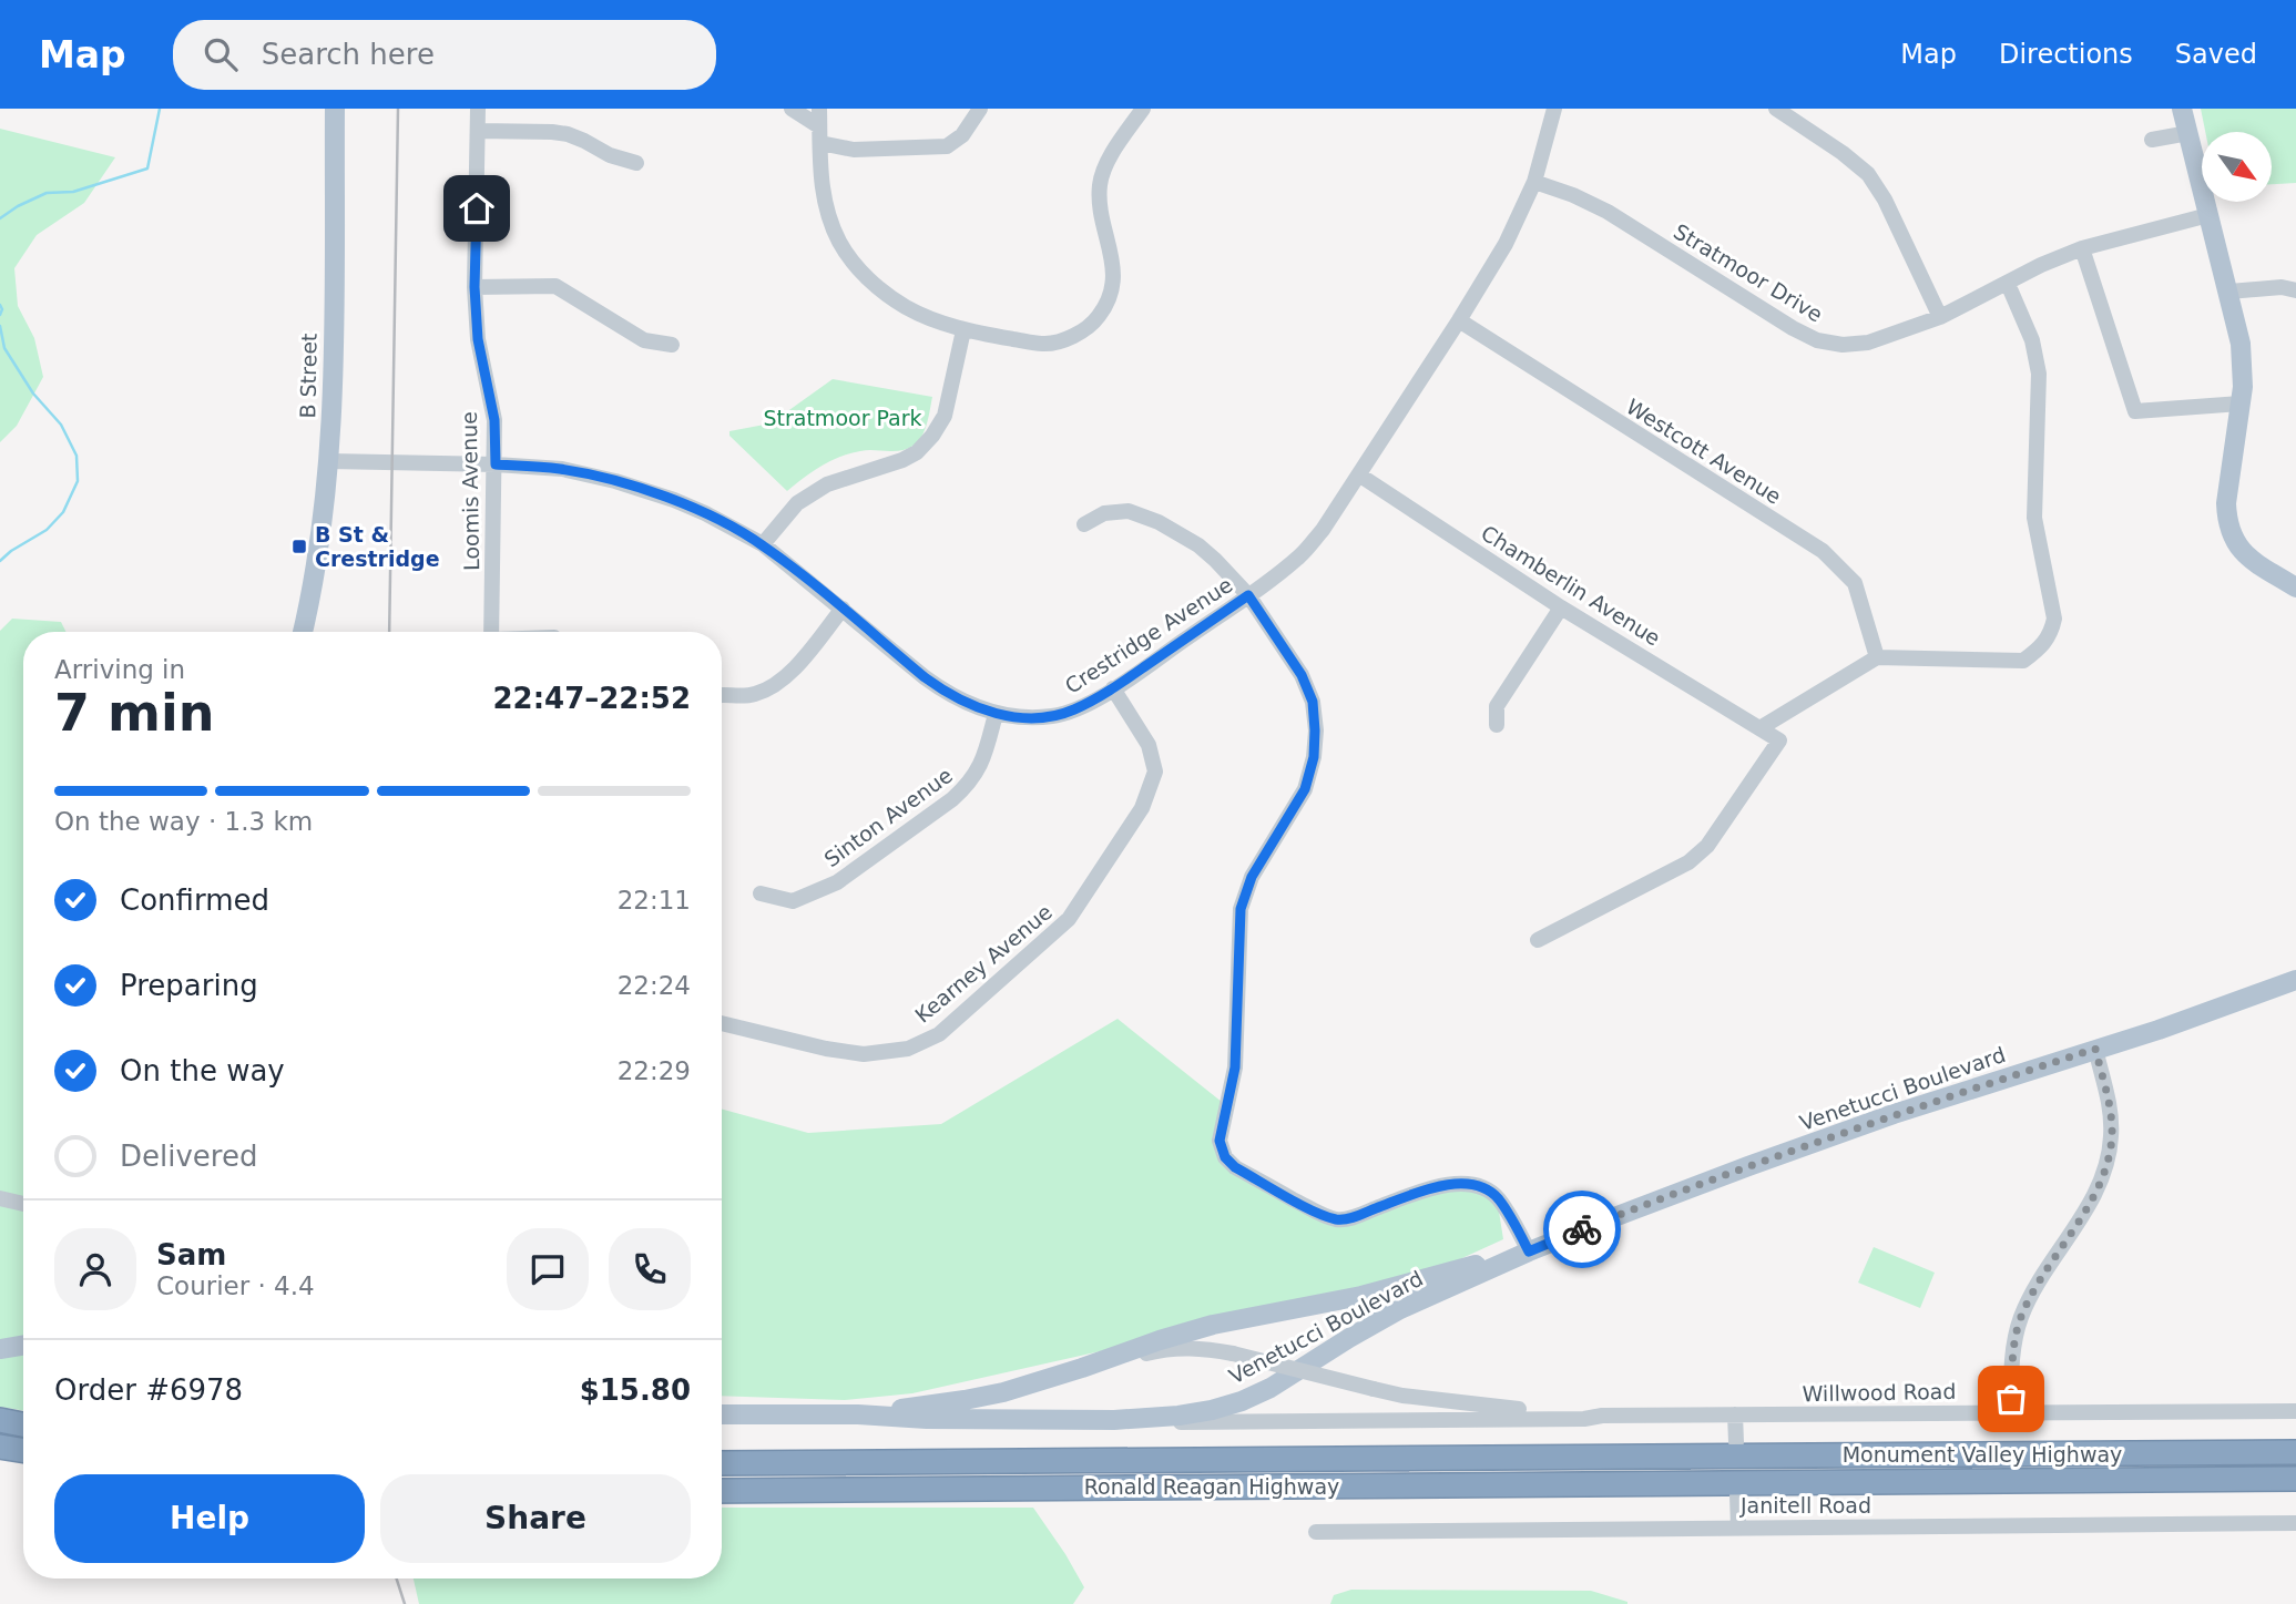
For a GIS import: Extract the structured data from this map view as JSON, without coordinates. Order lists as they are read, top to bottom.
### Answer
{
  "streets": {
    "highway": ["Monument Valley Highway", "Ronald Reagan Highway"],
    "main road": ["B Street", "Venetucci Boulevard"],
    "street": [
      "Stratmoor Drive",
      "Westcott Avenue",
      "Loomis Avenue",
      "Chamberlin Avenue",
      "Crestridge Avenue",
      "Sinton Avenue",
      "Kearney Avenue",
      "Willwood Road",
      "Janitell Road"
    ]
  },
  "crossings": [
    ["Stratmoor Drive", "Crestridge Avenue"],
    ["B Street", "Crestridge Avenue"],
    ["Westcott Avenue", "Crestridge Avenue"],
    ["Loomis Avenue", "Crestridge Avenue"],
    ["Chamberlin Avenue", "Crestridge Avenue"],
    ["Crestridge Avenue", "Sinton Avenue"],
    ["Crestridge Avenue", "Kearney Avenue"],
    ["Venetucci Boulevard", "Willwood Road"],
    ["Monument Valley Highway", "Ronald Reagan Highway"]
  ],
  "parks": ["Stratmoor Park"],
  "places": {
    "transit": ["B St & Crestridge"]
  },
  "north": "bottom right",
  "page": {
    "header": "Map",
    "search": "Search here",
    "nav": ["Map", "Directions", "Saved"],
    "heading": ["7 min", "Arriving in", "22:47–22:52"],
    "panel": [
      "Sam",
      "Courier · 4.4",
      "Order #6978",
      "$15.80"
    ],
    "bar": "On the way · 1.3 km",
    "list": [
      ["Confirmed", "22:11"],
      ["Preparing", "22:24"],
      ["On the way", "22:29"],
      "Delivered"
    ],
    "buttons": ["Help", "Share"]
  }
}
